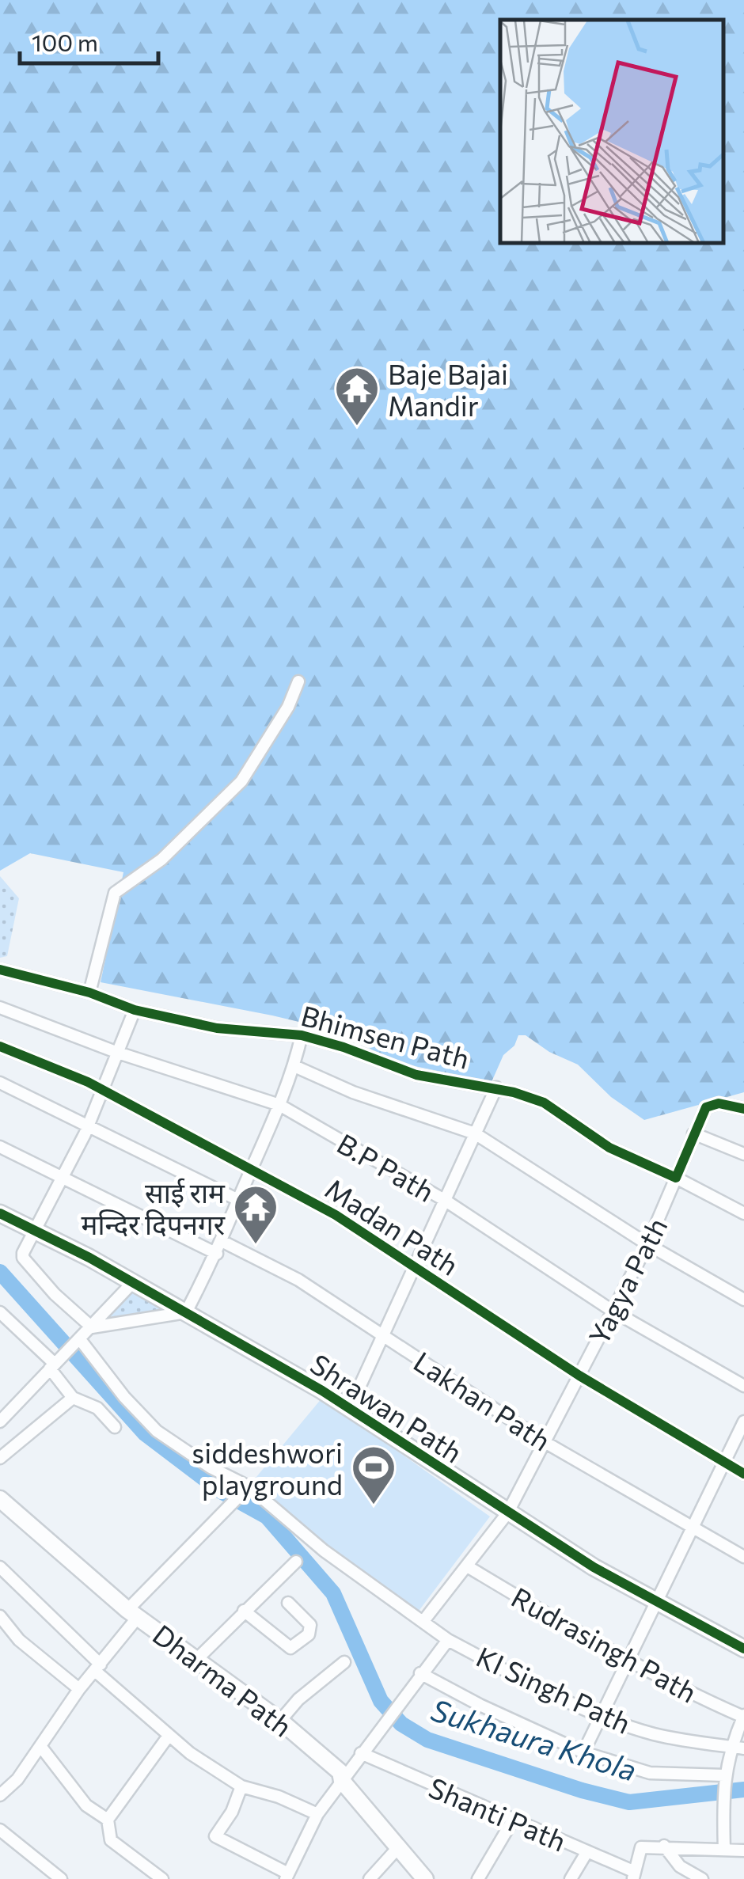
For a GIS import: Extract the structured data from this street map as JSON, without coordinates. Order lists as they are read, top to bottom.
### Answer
{
  "streets": {
    "street": [
      "Bhimsen Path",
      "B.P Path",
      "Madan Path",
      "Yagya Path",
      "Lakhan Path",
      "Shrawan Path",
      "Rudrasingh Path",
      "Dharma Path",
      "KI Singh Path",
      "Shanti Path"
    ]
  },
  "crossings": [
    ["Bhimsen Path", "Yagya Path"],
    ["B.P Path", "Yagya Path"],
    ["Madan Path", "Yagya Path"],
    ["Yagya Path", "Lakhan Path"],
    ["Yagya Path", "Shrawan Path"],
    ["Yagya Path", "Rudrasingh Path"],
    ["Dharma Path", "KI Singh Path"],
    ["KI Singh Path", "Shanti Path"]
  ],
  "water": ["Sukhaura Khola"],
  "places": {
    "temple": ["Baje Bajai Mandir", "साई राम मन्दिर दिपनगर"],
    "sports": ["siddeshwori playground"]
  },
  "scale_bar": "100 m"
}
